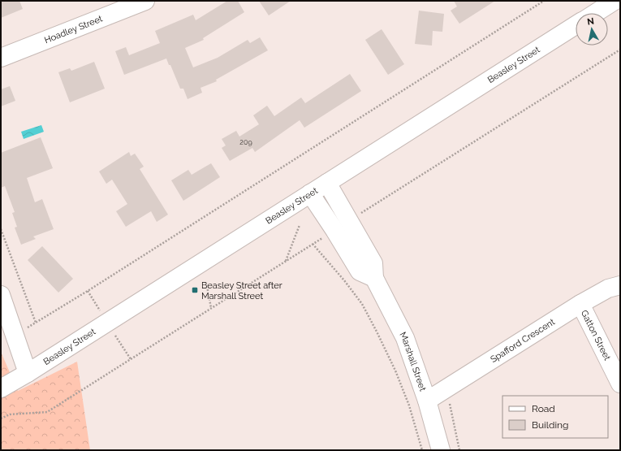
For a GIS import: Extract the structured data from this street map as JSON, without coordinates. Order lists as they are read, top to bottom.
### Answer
{
  "streets": {
    "street": [
      "Hoadley Street",
      "Beasley Street",
      "Gatton Street",
      "Spafford Crescent",
      "Marshall Street"
    ]
  },
  "crossings": [
    ["Beasley Street", "Marshall Street"],
    ["Gatton Street", "Spafford Crescent"],
    ["Spafford Crescent", "Marshall Street"]
  ],
  "places": {
    "transit": ["Beasley Street after Marshall Street"]
  },
  "house_numbers": ["209"],
  "legend": ["Road", "Building"],
  "north": "top"
}
